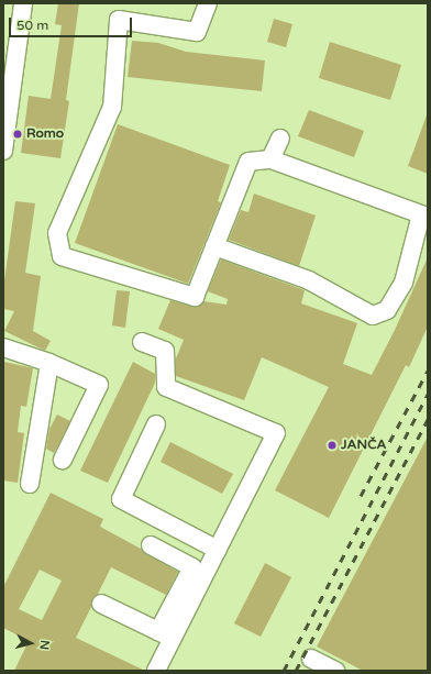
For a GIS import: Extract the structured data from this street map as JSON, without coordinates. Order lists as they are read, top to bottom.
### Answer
{
  "places": ["Romo", "JANČA"],
  "scale_bar": "50 m",
  "north": "right"
}
